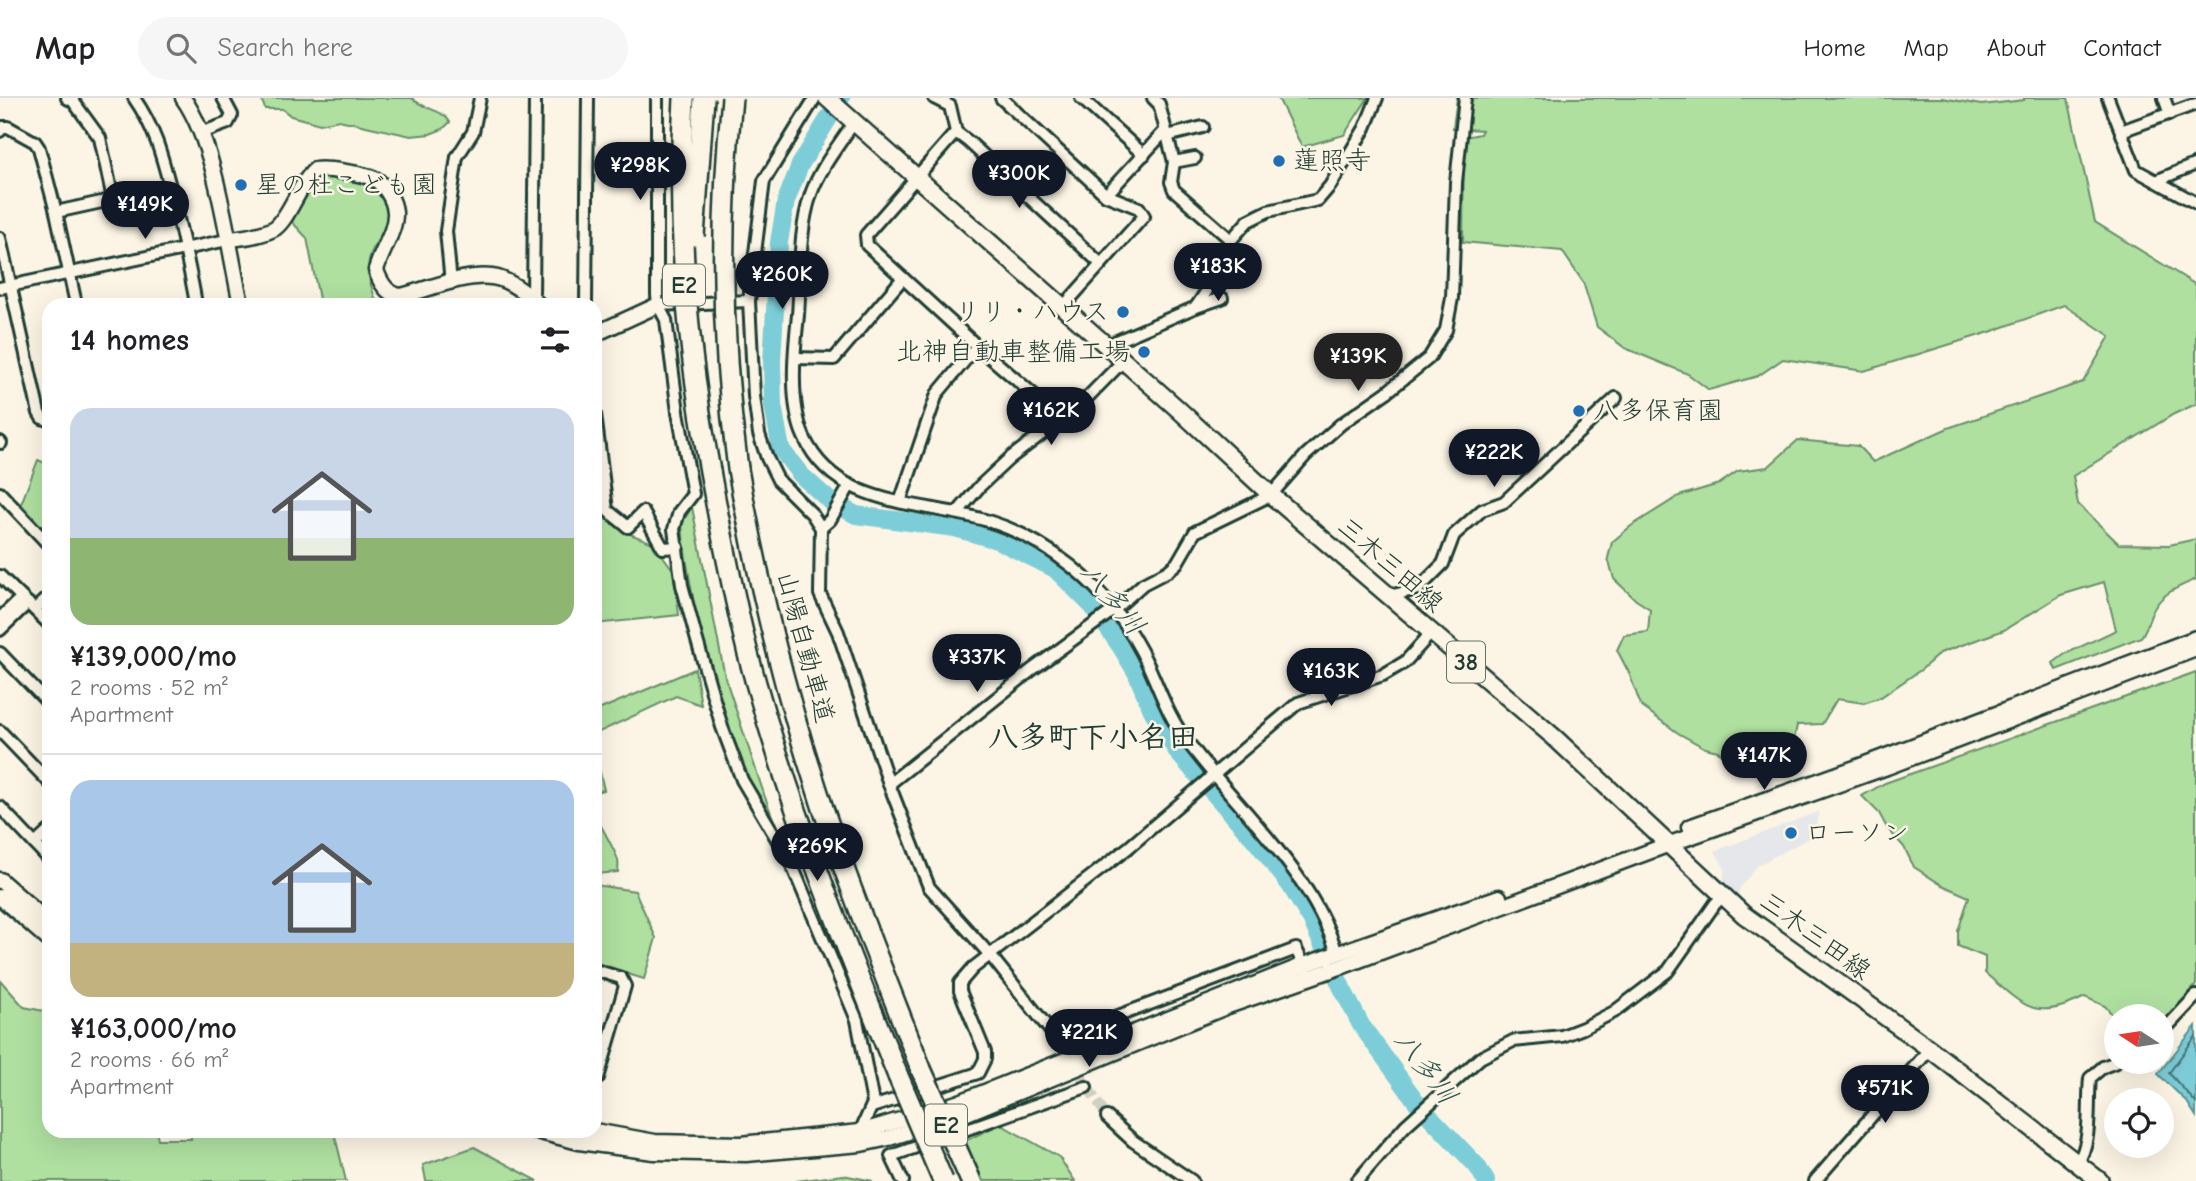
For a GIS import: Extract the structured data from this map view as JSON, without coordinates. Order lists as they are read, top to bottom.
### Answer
{
  "streets": {
    "highway": ["E2", "山陽自動車道"],
    "main road": ["三木三田線", "38"]
  },
  "crossings": [
    ["E2", "山陽自動車道"]
  ],
  "districts": ["八多町下小名田"],
  "water": ["八多川"],
  "places": [
    "蓮照寺",
    "星の杜こども園",
    "リリ・ハウス",
    "北神自動車整備工場",
    "八多保育園",
    "ローソン"
  ],
  "north": "left",
  "page": {
    "header": "Map",
    "search": "Search here",
    "nav": [
      "Home",
      "Map",
      "About",
      "Contact"
    ],
    "price": [
      "¥298K",
      "¥300K",
      "¥149K",
      "¥183K",
      "¥260K",
      "¥139K",
      "¥162K",
      "¥222K",
      "¥337K",
      "¥163K",
      "¥147K",
      "¥269K",
      "¥221K",
      "¥571K"
    ],
    "heading": "14 homes",
    "list": [
      {
        "name": "¥139,000/mo",
        "note": "2 rooms · 52 m² · Apartment"
      },
      {
        "name": "¥163,000/mo",
        "note": "2 rooms · 66 m² · Apartment"
      }
    ]
  }
}
